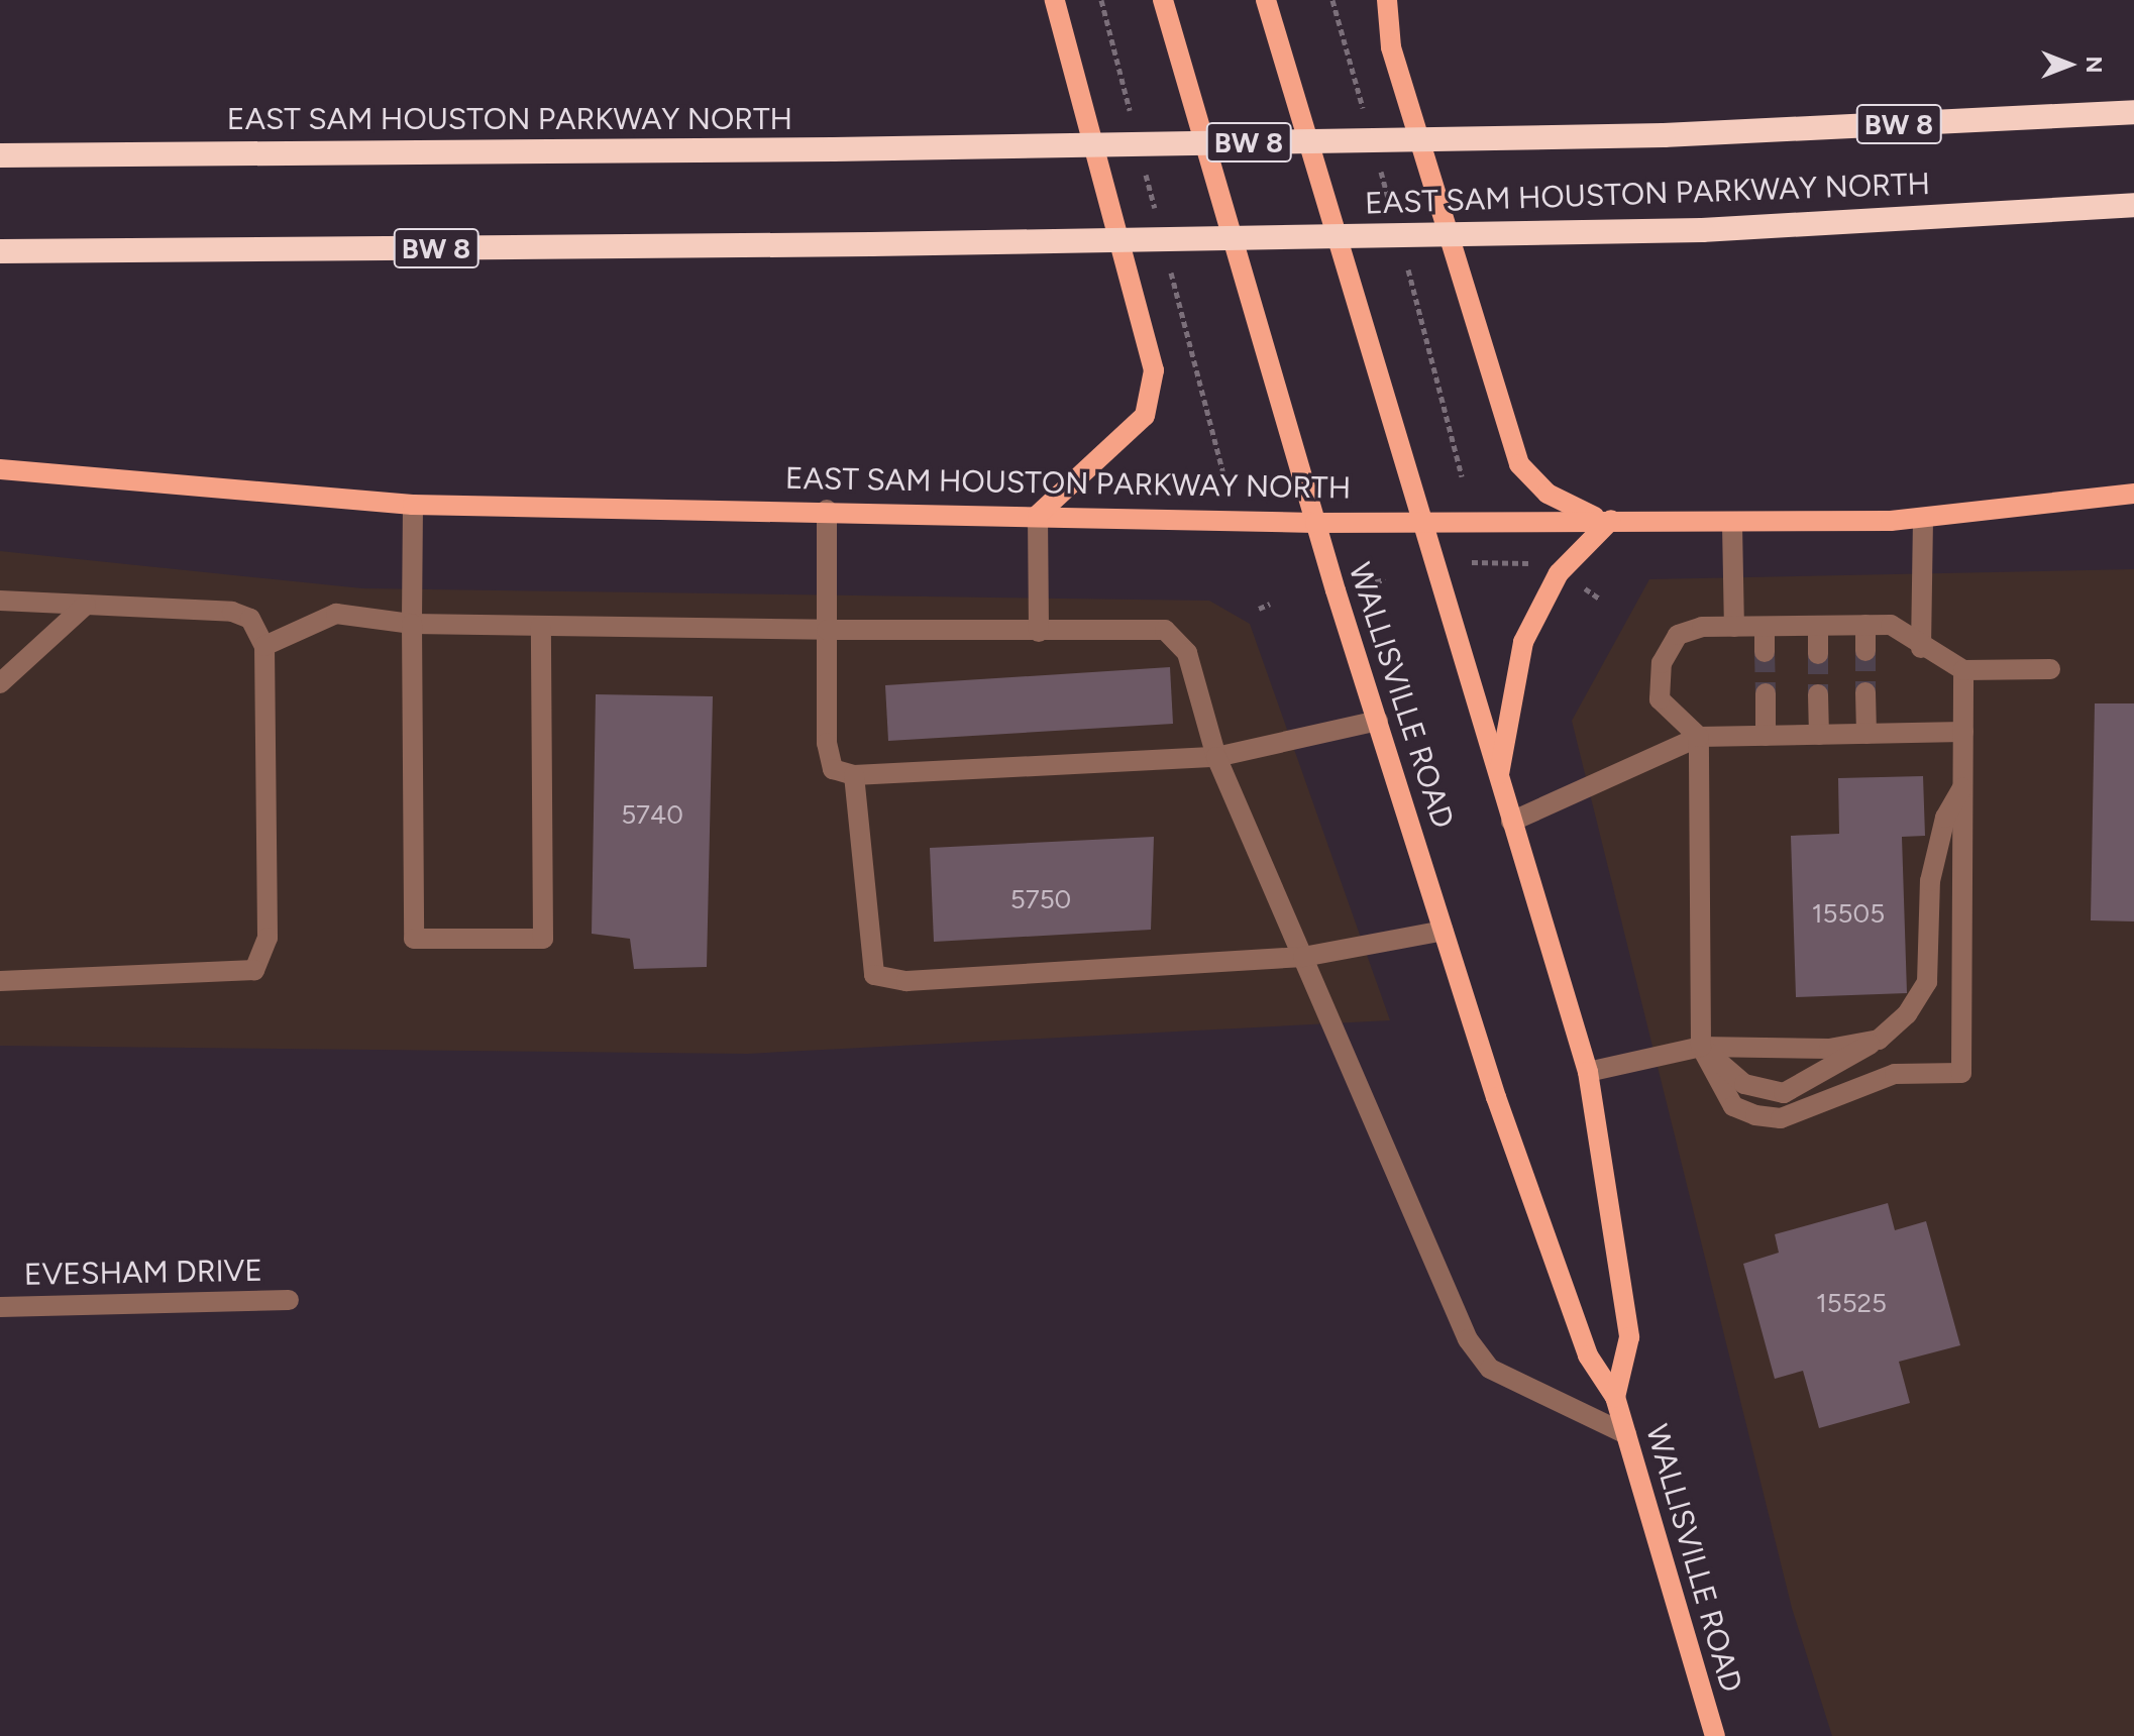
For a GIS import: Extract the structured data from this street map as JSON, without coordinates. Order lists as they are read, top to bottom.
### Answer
{
  "streets": {
    "highway": ["EAST SAM HOUSTON PARKWAY NORTH", "BW 8"],
    "main road": ["WALLISVILLE ROAD"],
    "street": ["EVESHAM DRIVE"]
  },
  "crossings": [
    ["EAST SAM HOUSTON PARKWAY NORTH", "WALLISVILLE ROAD"]
  ],
  "house_numbers": [
    "5740",
    "5750",
    "15505",
    "15525"
  ],
  "north": "right"
}
